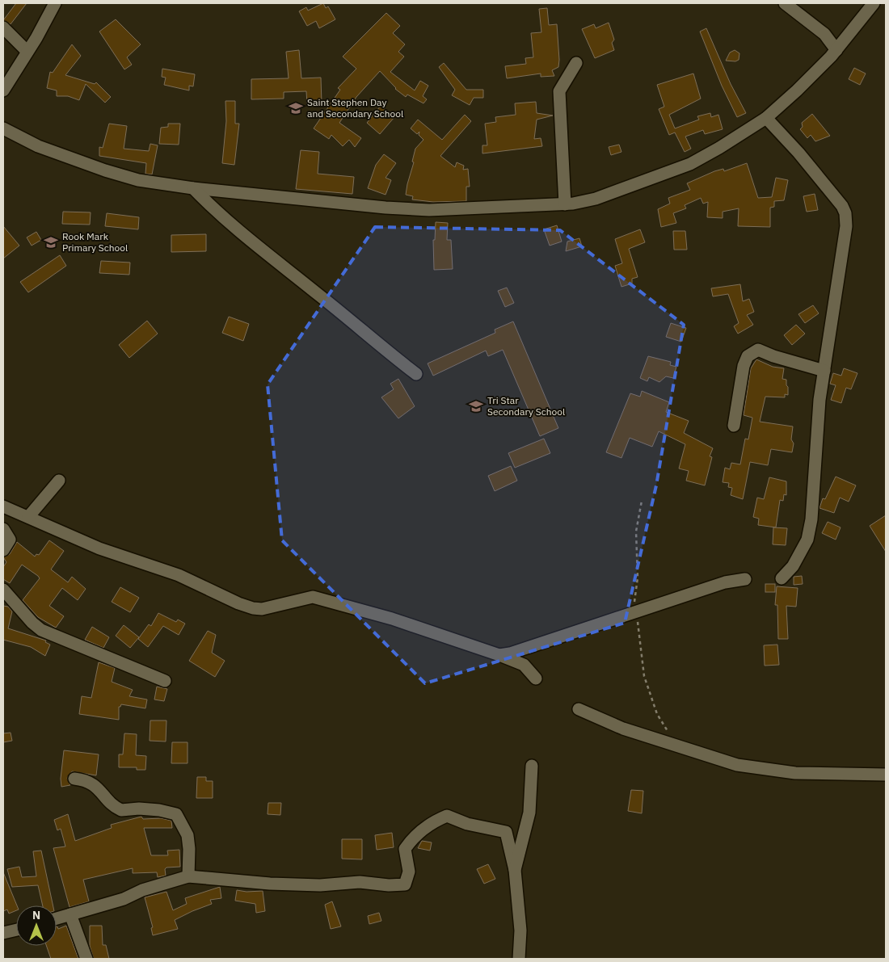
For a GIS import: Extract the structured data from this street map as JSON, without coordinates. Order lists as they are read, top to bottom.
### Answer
{
  "places": {
    "school or university": ["Saint Stephen Day and Secondary School", "Rook Mark Primary School", "Tri Star Secondary School"]
  },
  "north": "top"
}
